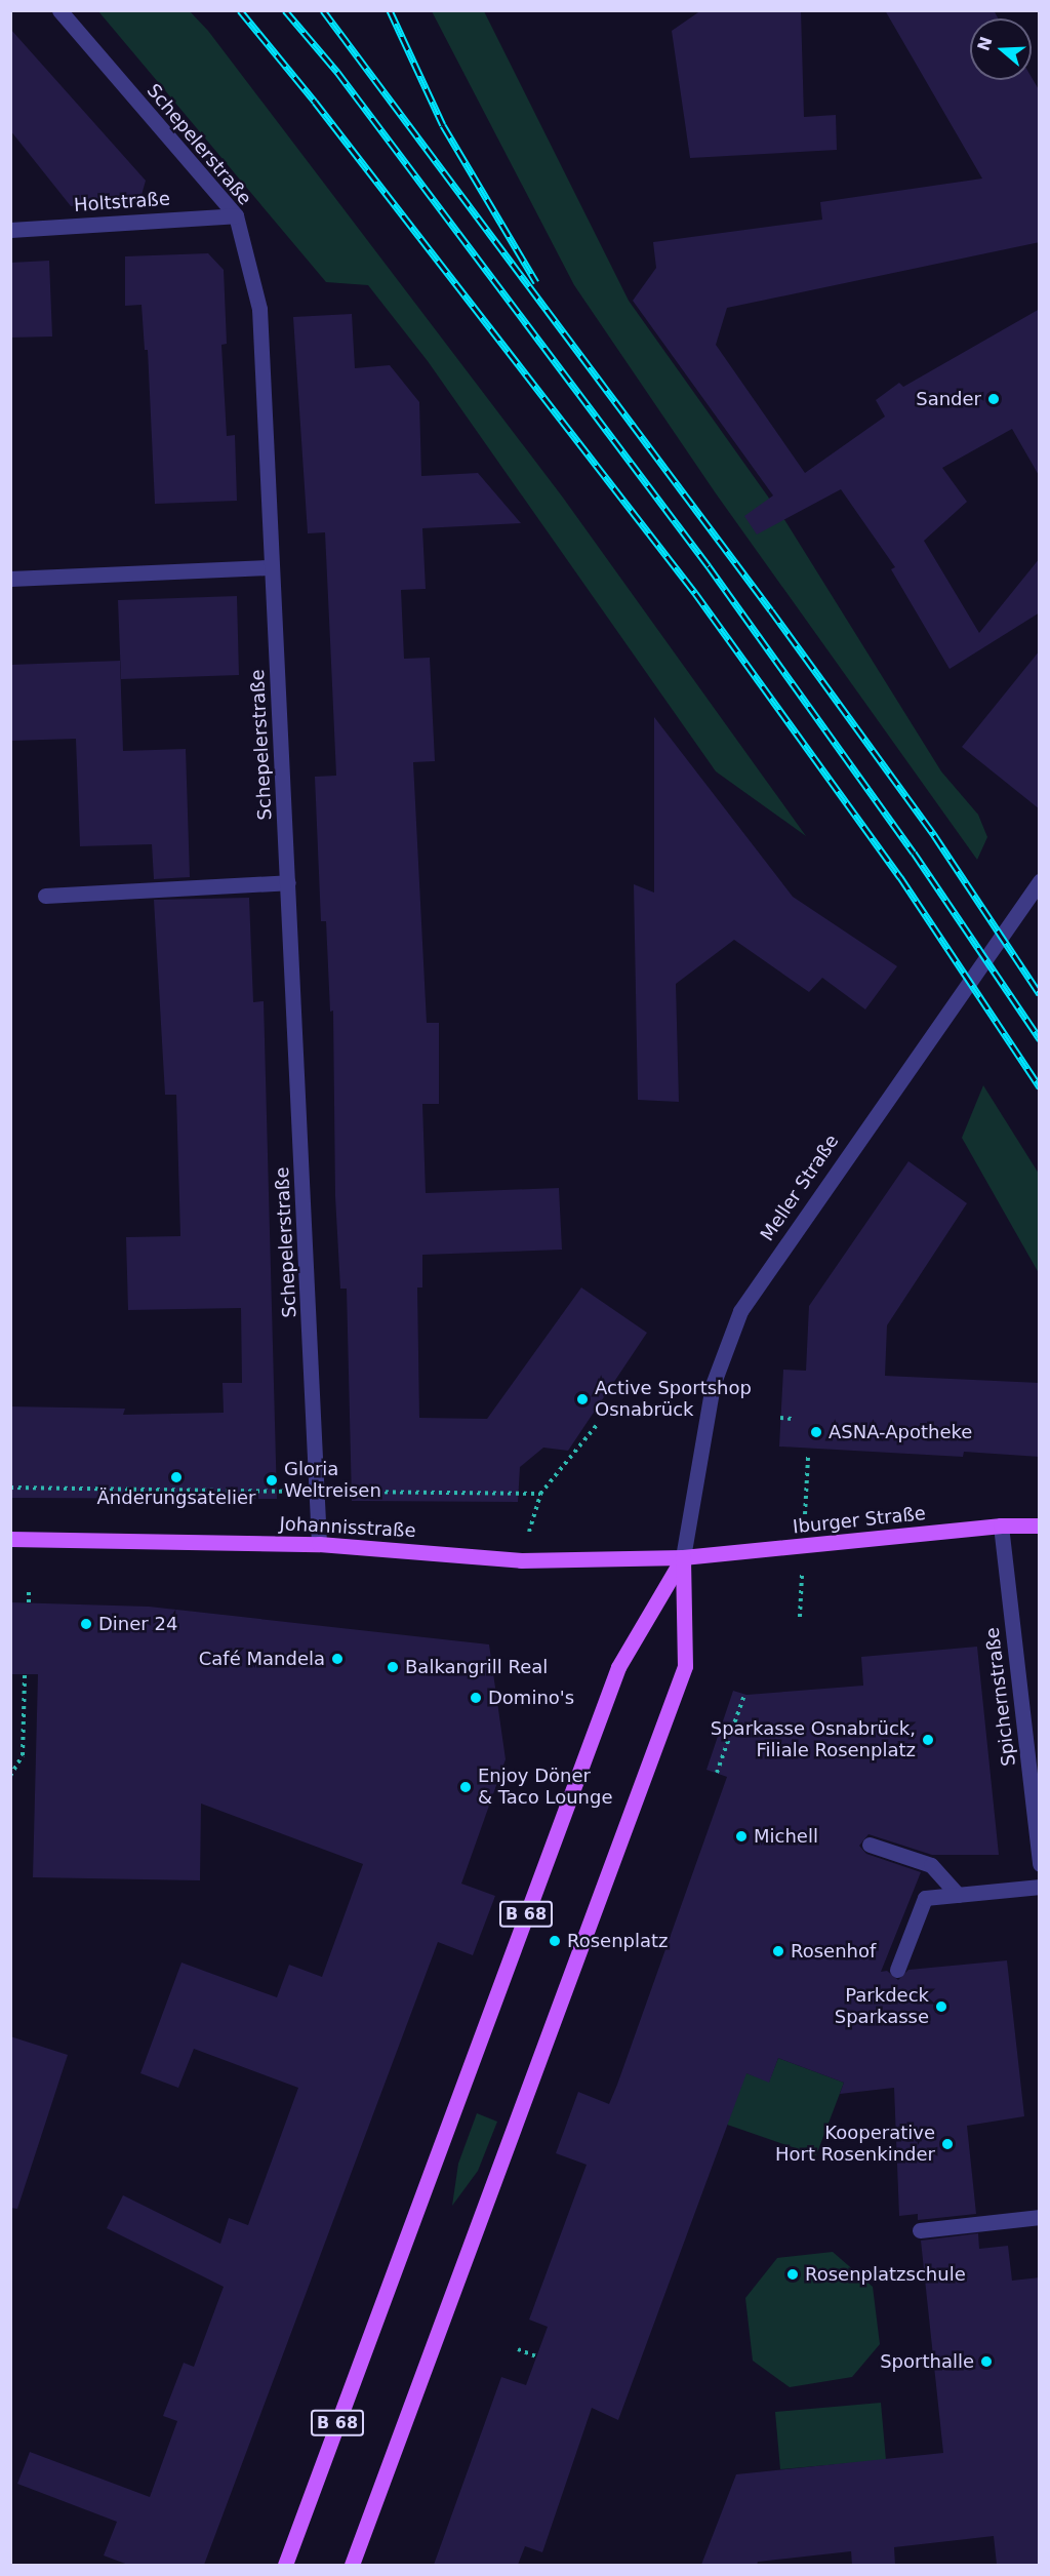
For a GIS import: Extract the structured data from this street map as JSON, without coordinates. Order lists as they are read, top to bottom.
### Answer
{
  "streets": {
    "main road": ["Iburger Straße", "Johannisstraße", "B 68"],
    "street": [
      "Schepelerstraße",
      "Holtstraße",
      "Meller Straße",
      "Spichernstraße"
    ]
  },
  "crossings": [
    ["Schepelerstraße", "Holtstraße"],
    ["Schepelerstraße", "Johannisstraße"],
    ["Meller Straße", "Iburger Straße"],
    ["Meller Straße", "Johannisstraße"],
    ["Meller Straße", "B 68"],
    ["Iburger Straße", "Johannisstraße"],
    ["Iburger Straße", "Spichernstraße"],
    ["Iburger Straße", "B 68"],
    ["Johannisstraße", "B 68"]
  ],
  "places": [
    "Sander",
    "Active Sportshop Osnabrück",
    "ASNA-Apotheke",
    "Änderungsatelier",
    "Gloria Weltreisen",
    "Diner 24",
    "Café Mandela",
    "Balkangrill Real",
    "Domino's",
    "Sparkasse Osnabrück, Filiale Rosenplatz",
    "Enjoy Döner & Taco Lounge",
    "Michell",
    "Rosenplatz",
    "Rosenhof",
    "Parkdeck Sparkasse",
    "Kooperative Hort Rosenkinder",
    "Rosenplatzschule",
    "Sporthalle"
  ],
  "north": "left"
}
